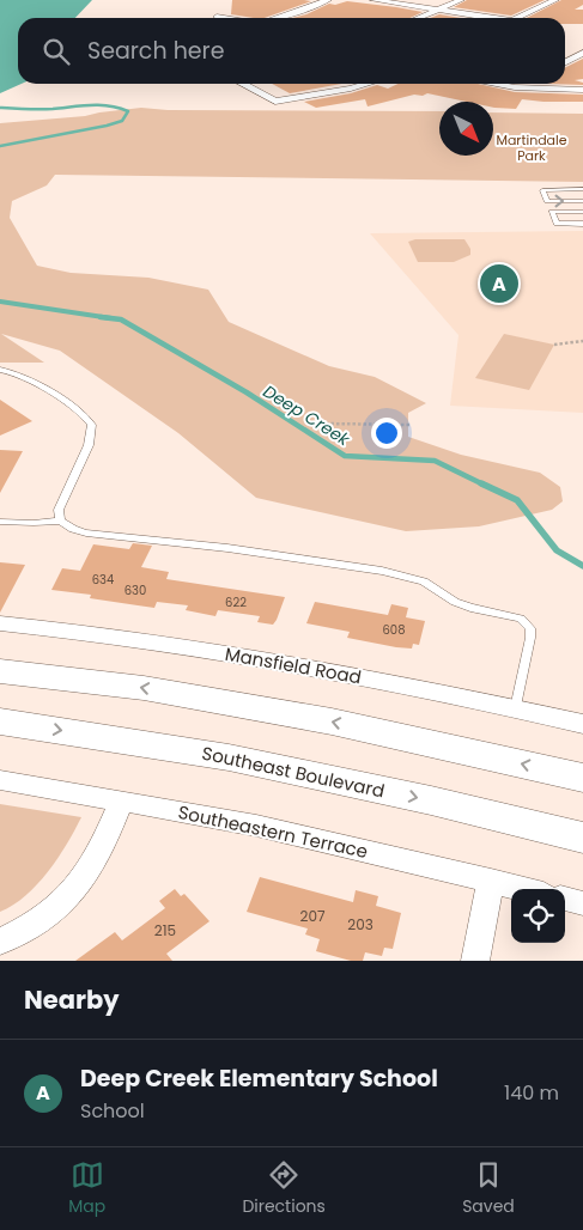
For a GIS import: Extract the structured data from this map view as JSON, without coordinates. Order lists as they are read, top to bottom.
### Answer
{
  "streets": {
    "main road": ["Southeast Boulevard"],
    "street": ["Mansfield Road", "Southeastern Terrace"]
  },
  "water": ["Deep Creek"],
  "parks": ["Martindale Park"],
  "house_numbers": [
    "634",
    "630",
    "622",
    "608",
    "207",
    "203",
    "215"
  ],
  "north": "bottom right",
  "page": {
    "search": "Search here",
    "pins": "A",
    "heading": "Nearby",
    "list": [
      {
        "mark": "A",
        "name": "Deep Creek Elementary School",
        "note": "School",
        "value": "140 m"
      }
    ],
    "nav": ["Map", "Directions", "Saved"]
  }
}
